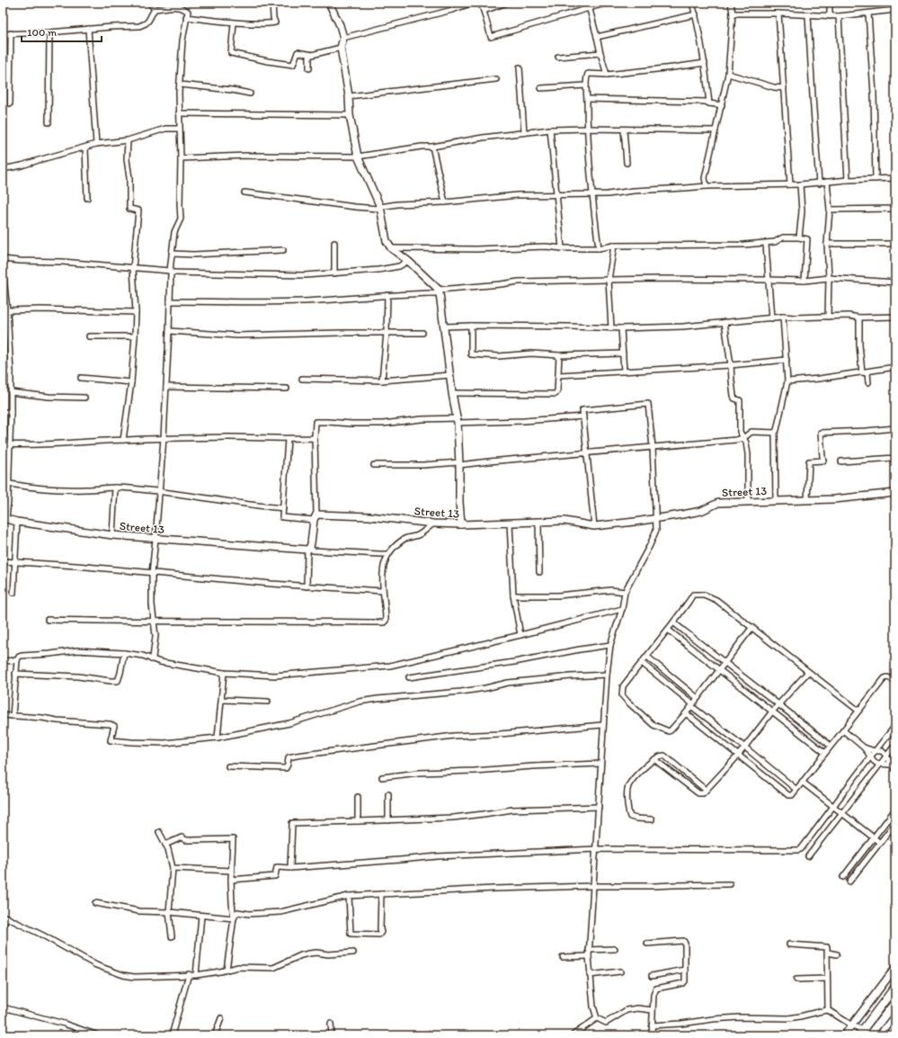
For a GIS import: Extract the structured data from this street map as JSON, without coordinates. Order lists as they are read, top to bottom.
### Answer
{
  "streets": {
    "street": ["Street 13"]
  },
  "scale_bar": "100 m"
}
